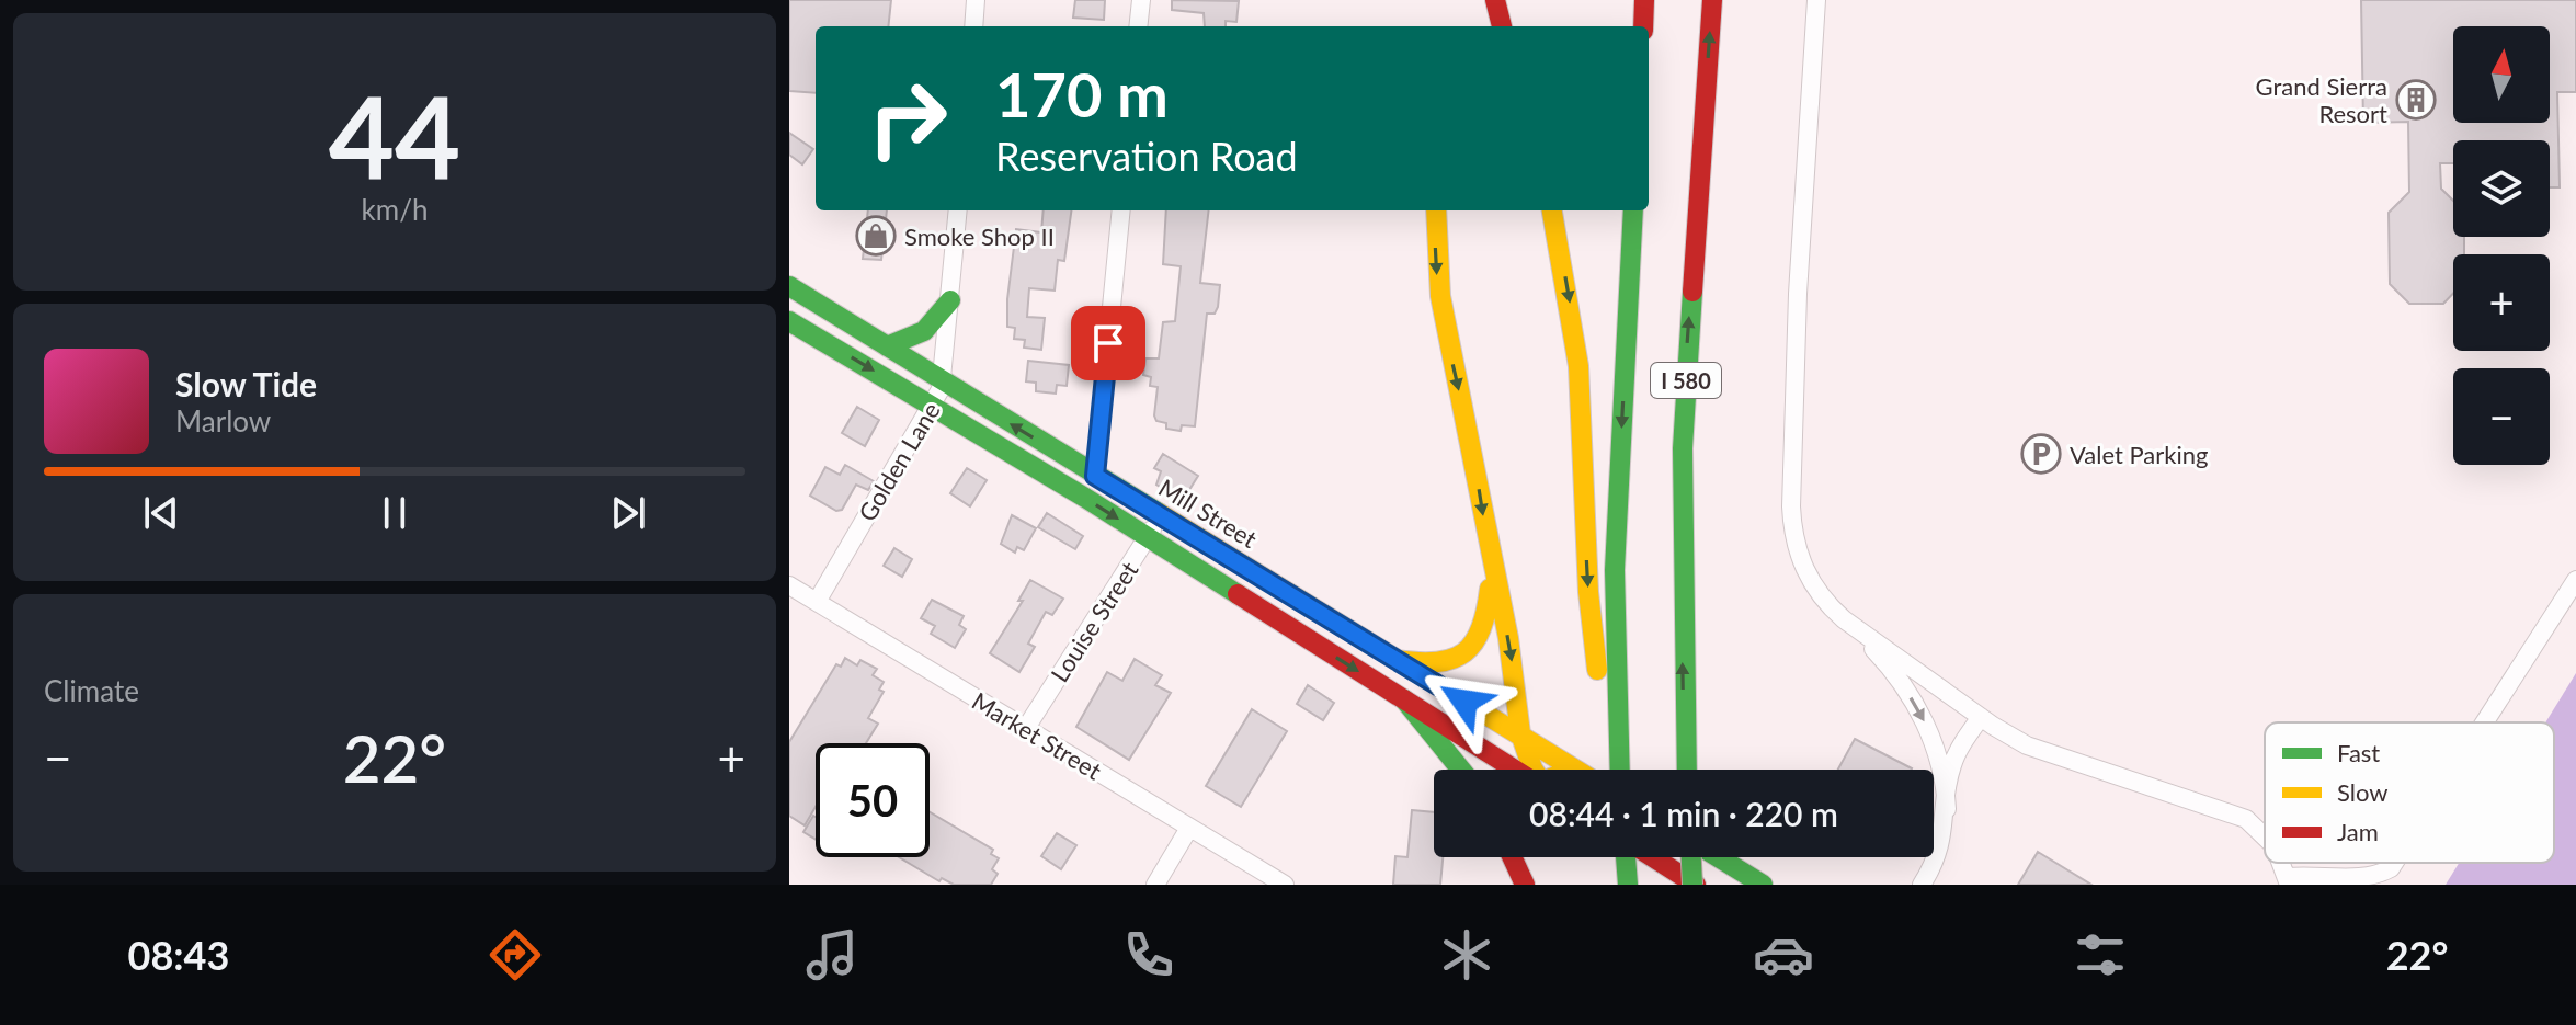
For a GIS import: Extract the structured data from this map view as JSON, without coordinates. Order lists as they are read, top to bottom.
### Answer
{
  "streets": {
    "main road": ["I 580", "Mill Street"],
    "street": ["Golden Lane", "Louise Street", "Market Street"]
  },
  "crossings": [
    ["Golden Lane", "Mill Street"],
    ["Golden Lane", "Market Street"],
    ["Mill Street", "Louise Street"],
    ["Louise Street", "Market Street"]
  ],
  "places": {
    "building": ["Grand Sierra Resort"],
    "shop": ["Smoke Shop II"],
    "parking": ["Valet Parking"]
  },
  "legend": ["Fast", "Slow", "Jam"],
  "north": "top",
  "page": {
    "tile": [
      ["44", "km/h"],
      "Climate"
    ],
    "map_buttons": ["+", "−"],
    "turn": ["170 m", "Reservation Road"],
    "song": ["Slow Tide", "Marlow"],
    "heat": ["−", "22°", "+"],
    "limit": "50",
    "trip": "08:44 · 1 min · 220 m",
    "tabs": ["08:43", "22°"]
  }
}
